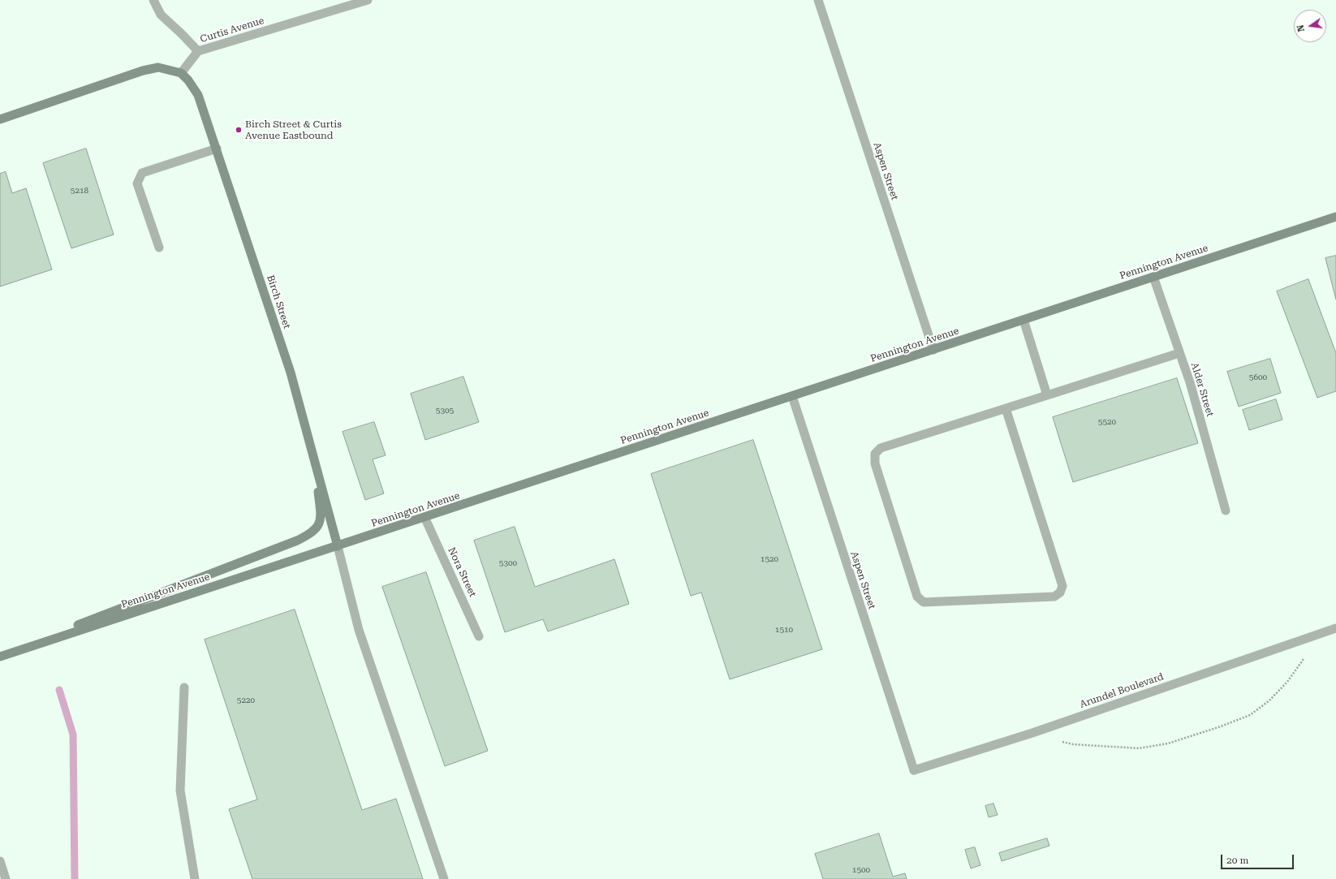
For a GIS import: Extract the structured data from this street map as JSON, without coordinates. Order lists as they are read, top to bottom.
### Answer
{
  "streets": {
    "main road": ["Pennington Avenue", "Birch Street"],
    "street": [
      "Curtis Avenue",
      "Aspen Street",
      "Alder Street",
      "Nora Street",
      "Arundel Boulevard"
    ]
  },
  "crossings": [
    ["Curtis Avenue", "Birch Street"],
    ["Aspen Street", "Pennington Avenue"],
    ["Aspen Street", "Arundel Boulevard"],
    ["Pennington Avenue", "Birch Street"],
    ["Pennington Avenue", "Alder Street"],
    ["Pennington Avenue", "Nora Street"]
  ],
  "places": ["Birch Street & Curtis Avenue Eastbound"],
  "house_numbers": [
    "5218",
    "5600",
    "5305",
    "5520",
    "1520",
    "5300",
    "1510",
    "5220",
    "1500"
  ],
  "scale_bar": "20 m",
  "north": "left"
}
